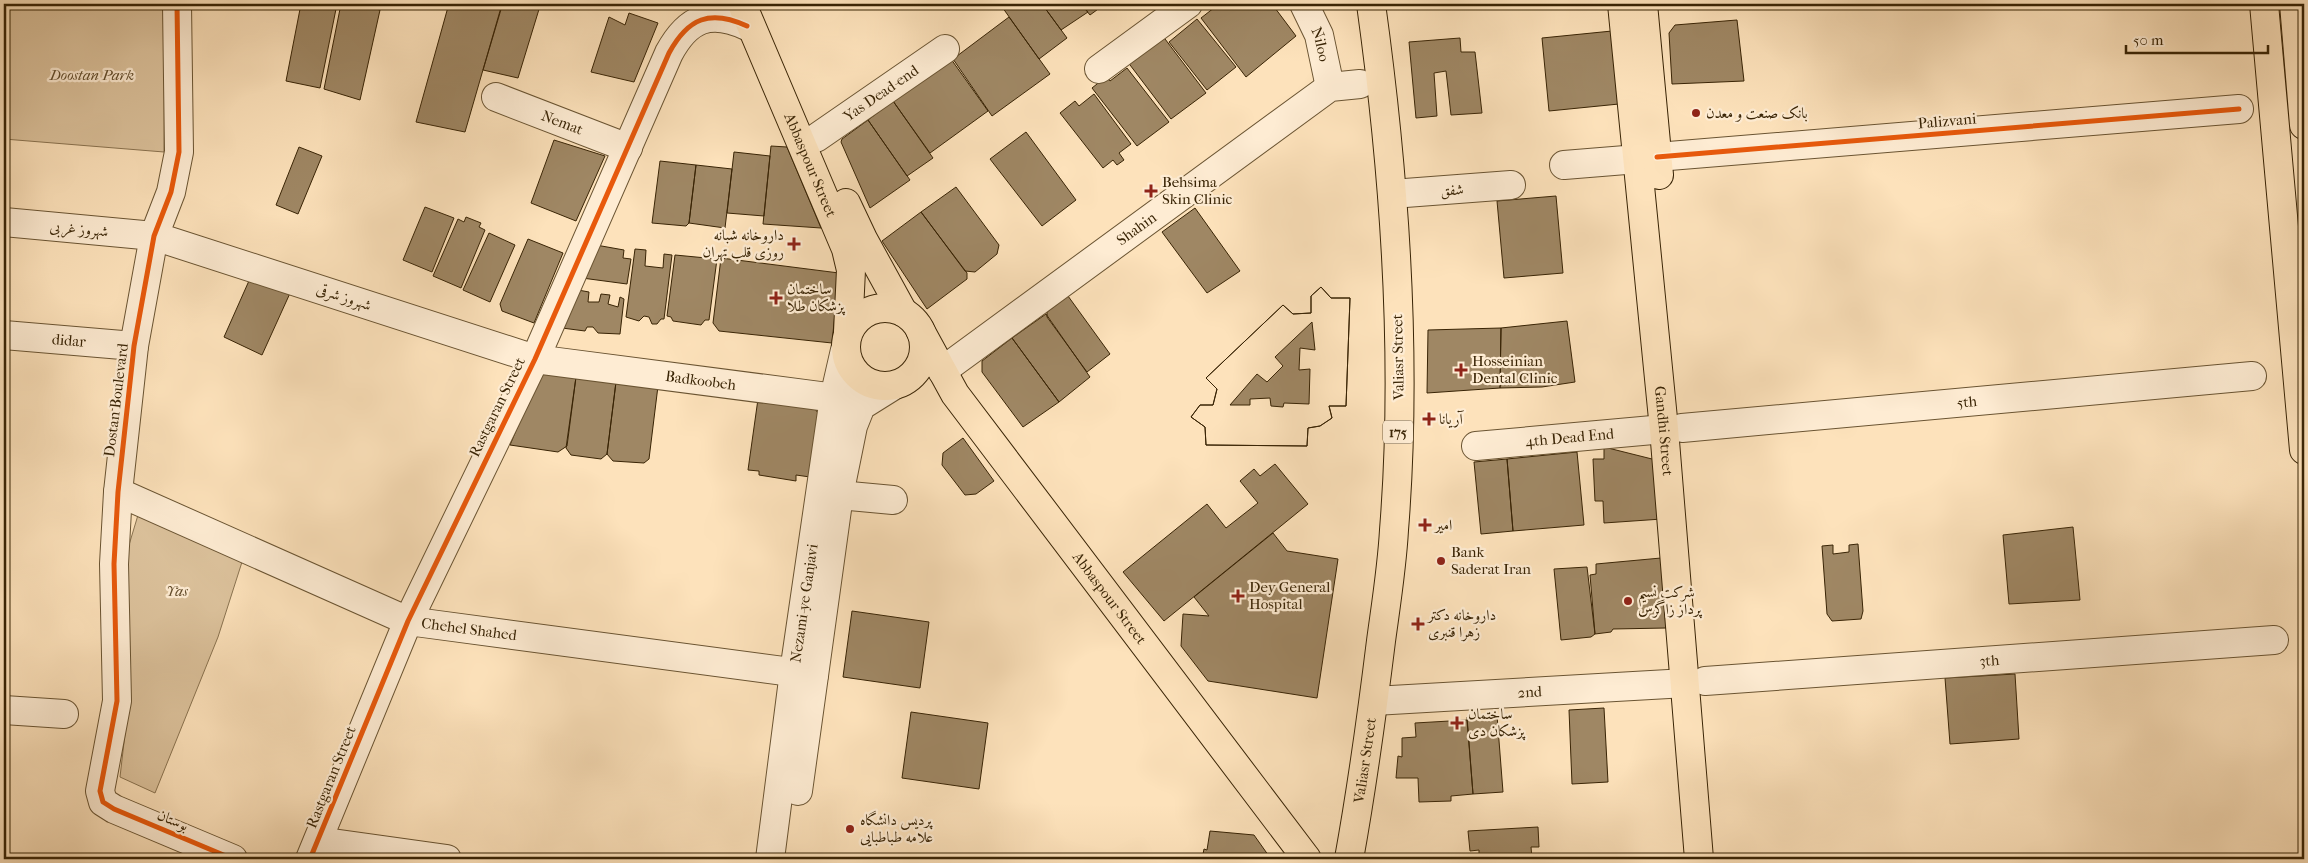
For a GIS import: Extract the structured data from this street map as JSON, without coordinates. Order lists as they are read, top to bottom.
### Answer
{
  "streets": {
    "main road": [
      "Abbaspour Street",
      "Valiasr Street",
      "Gandhi Street",
      "175"
    ],
    "street": [
      "Niloo",
      "Yas Dead-end",
      "Palizvani",
      "Nemat",
      "شفق",
      "Shahin",
      "شهروز غربی",
      "شهروز شرقی",
      "didar",
      "Badkoobeh",
      "Dostan Boulevard",
      "5th",
      "Rastgaran Street",
      "4th Dead End",
      "Nezami-ye Ganjavi",
      "Chehel Shahed",
      "3th",
      "2nd",
      "بوستان"
    ]
  },
  "crossings": [
    ["Niloo", "Shahin"],
    ["Yas Dead-end", "Abbaspour Street"],
    ["Palizvani", "Gandhi Street"],
    ["Nemat", "Rastgaran Street"],
    ["Abbaspour Street", "Shahin"],
    ["Abbaspour Street", "Rastgaran Street"],
    ["Abbaspour Street", "Nezami-ye Ganjavi"],
    ["شفق", "Valiasr Street"],
    ["شهروز غربی", "شهروز شرقی"],
    ["شهروز غربی", "Dostan Boulevard"],
    ["شهروز شرقی", "Badkoobeh"],
    ["شهروز شرقی", "Dostan Boulevard"],
    ["شهروز شرقی", "Rastgaran Street"],
    ["didar", "Dostan Boulevard"],
    ["Valiasr Street", "2nd"],
    ["Badkoobeh", "Rastgaran Street"],
    ["Badkoobeh", "Nezami-ye Ganjavi"],
    ["Dostan Boulevard", "Chehel Shahed"],
    ["Dostan Boulevard", "بوستان"],
    ["5th", "Gandhi Street"],
    ["5th", "4th Dead End"],
    ["Rastgaran Street", "Chehel Shahed"],
    ["Gandhi Street", "4th Dead End"],
    ["Gandhi Street", "3th"],
    ["Gandhi Street", "2nd"],
    ["Nezami-ye Ganjavi", "Chehel Shahed"],
    ["3th", "2nd"]
  ],
  "parks": ["Doostan Park", "Yas"],
  "places": {
    "other": [
      "بانک صنعت و معدن",
      "Bank Saderat Iran",
      "شرکت نسیم پرداز زاگرس",
      "پردیس دانشگاه علامه طباطبایی"
    ],
    "health": [
      "Behsima Skin Clinic",
      "داروخانه شبانه روزی قلب تهران",
      "ساختمان پزشکان طلا",
      "Hosseinian Dental Clinic",
      "آریانا",
      "امیر",
      "Dey General Hospital",
      "داروخانه دکتر زهرا قنبری",
      "ساختمان پزشکان دی"
    ]
  },
  "scale_bar": "50 m"
}
